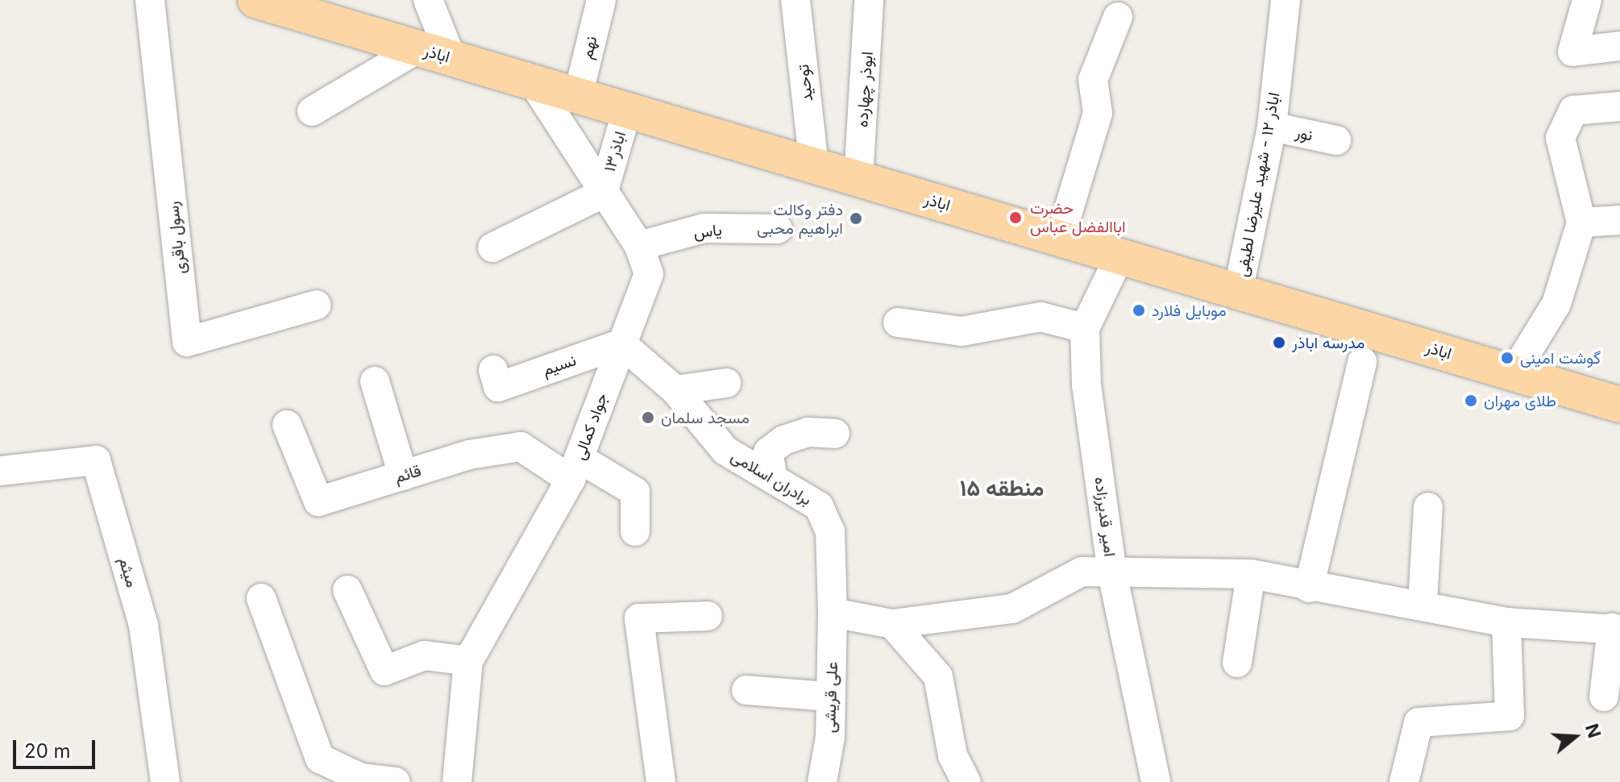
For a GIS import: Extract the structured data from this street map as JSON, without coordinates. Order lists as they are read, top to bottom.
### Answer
{
  "streets": {
    "main road": ["اباذر"],
    "street": [
      "نهم",
      "توحید",
      "ابوذر چهارده",
      "نور",
      "اباذر۱۳",
      "اباذر ۱۲ - شهید علیرضا لطیفی",
      "یاس",
      "رسول باقری",
      "نسیم",
      "جواد کمالی",
      "قائم",
      "برادران اسلامی",
      "امیر قدیرزاده",
      "میثم",
      "علی قریشی"
    ]
  },
  "crossings": [
    ["نهم", "اباذر"],
    ["اباذر", "توحید"],
    ["اباذر", "ابوذر چهارده"],
    ["اباذر", "اباذر۱۳"],
    ["اباذر", "اباذر ۱۲ - شهید علیرضا لطیفی"],
    ["اباذر", "جواد کمالی"],
    ["اباذر", "امیر قدیرزاده"],
    ["نور", "اباذر ۱۲ - شهید علیرضا لطیفی"],
    ["اباذر۱۳", "جواد کمالی"],
    ["یاس", "جواد کمالی"],
    ["نسیم", "جواد کمالی"],
    ["نسیم", "برادران اسلامی"],
    ["جواد کمالی", "قائم"],
    ["جواد کمالی", "برادران اسلامی"],
    ["برادران اسلامی", "علی قریشی"]
  ],
  "districts": ["منطقه ۱۵"],
  "places": [
    "حضرت اباالفضل عباس",
    "دفتر وکالت ابراهیم محبی",
    "موبایل فلارد",
    "مدرسه اباذر",
    "گوشت امینی",
    "طلای مهران",
    "مسجد سلمان"
  ],
  "scale_bar": "20 m",
  "north": "right"
}
